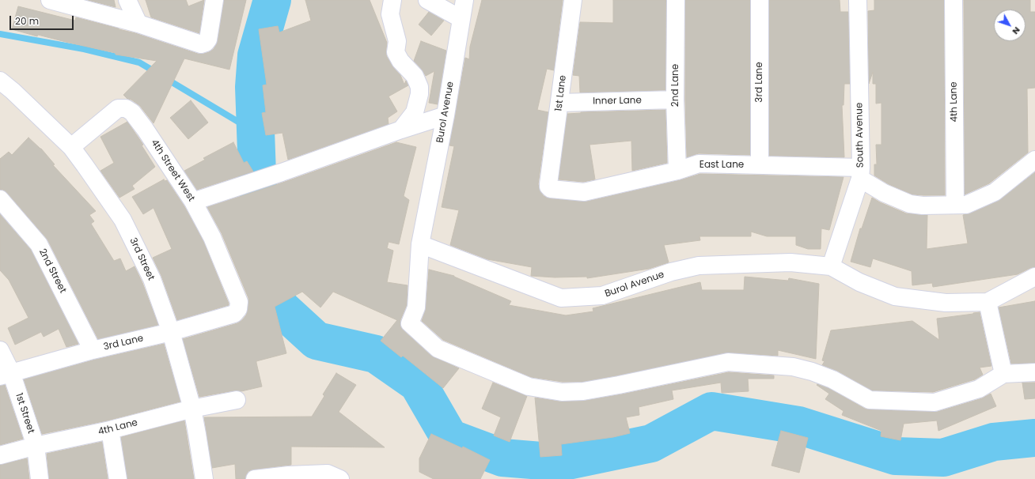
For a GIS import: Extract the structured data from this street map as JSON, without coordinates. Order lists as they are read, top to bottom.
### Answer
{
  "streets": {
    "street": [
      "3rd Lane",
      "2nd Lane",
      "1st Lane",
      "Inner Lane",
      "4th Lane",
      "Burol Avenue",
      "South Avenue",
      "East Lane",
      "4th Street West",
      "3rd Street",
      "2nd Street",
      "1st Street"
    ]
  },
  "crossings": [
    ["3rd Lane", "East Lane"],
    ["3rd Lane", "4th Street West"],
    ["3rd Lane", "3rd Street"],
    ["3rd Lane", "2nd Street"],
    ["3rd Lane", "1st Street"],
    ["2nd Lane", "Inner Lane"],
    ["2nd Lane", "East Lane"],
    ["1st Lane", "Inner Lane"],
    ["1st Lane", "East Lane"],
    ["4th Lane", "East Lane"],
    ["4th Lane", "3rd Street"],
    ["4th Lane", "1st Street"],
    ["Burol Avenue", "South Avenue"],
    ["South Avenue", "East Lane"],
    ["4th Street West", "3rd Street"]
  ],
  "scale_bar": "20 m",
  "north": "bottom right"
}
